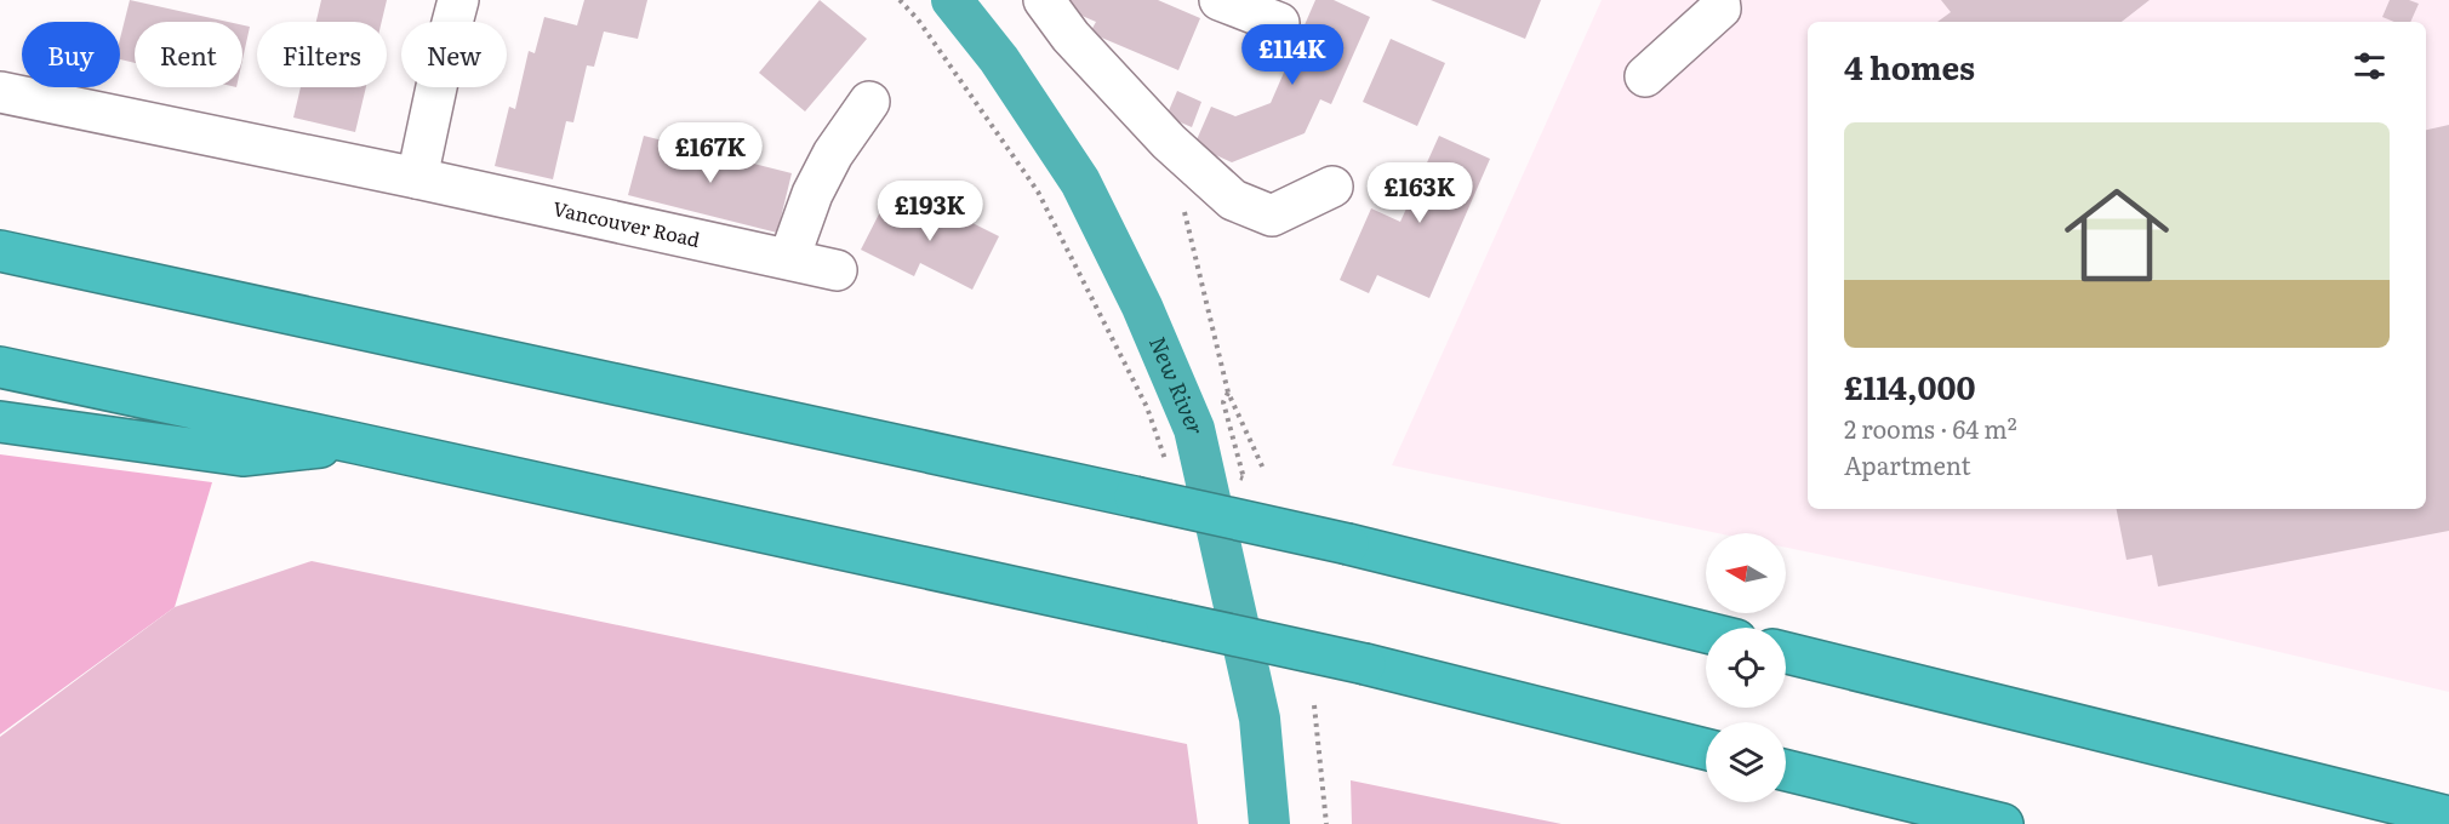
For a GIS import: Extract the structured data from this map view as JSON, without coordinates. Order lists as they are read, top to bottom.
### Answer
{
  "streets": {
    "street": ["Vancouver Road"]
  },
  "water": ["New River"],
  "north": "left",
  "page": {
    "chip": [
      "Buy",
      "Rent",
      "Filters",
      "New"
    ],
    "heading": "4 homes",
    "price": [
      "£114K",
      "£167K",
      "£163K",
      "£193K"
    ],
    "list": [
      {
        "name": "£114,000",
        "note": "2 rooms · 64 m² · Apartment"
      }
    ]
  }
}
